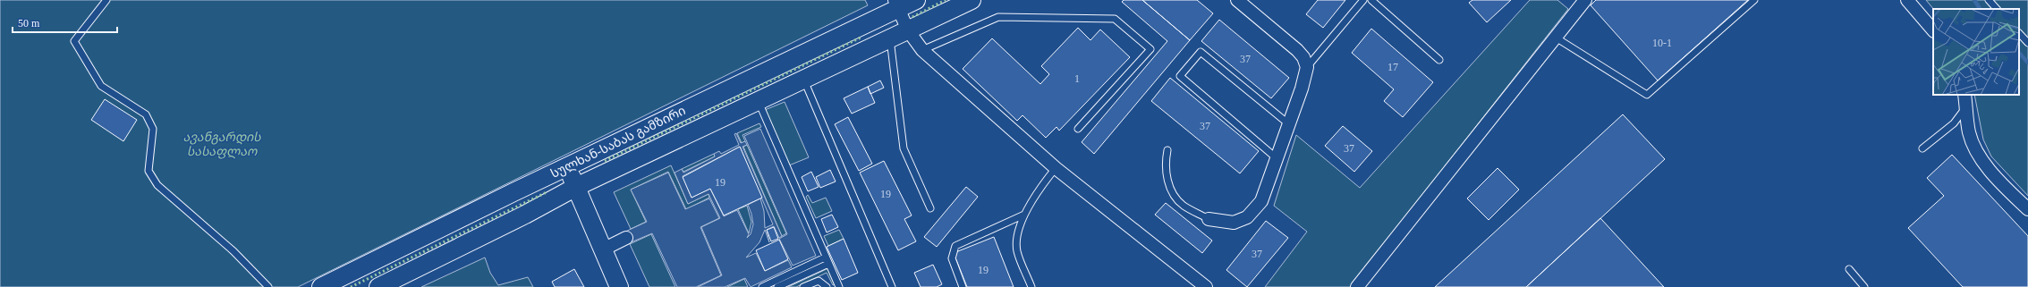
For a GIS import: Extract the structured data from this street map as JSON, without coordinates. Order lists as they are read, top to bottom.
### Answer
{
  "streets": {
    "main road": ["სულხან-საბას გამზირი"]
  },
  "parks": ["ავანგარდის სასაფლაო"],
  "house_numbers": [
    "10-1",
    "37",
    "17",
    "1",
    "37",
    "37",
    "19",
    "19",
    "37",
    "19"
  ],
  "scale_bar": "50 m"
}
